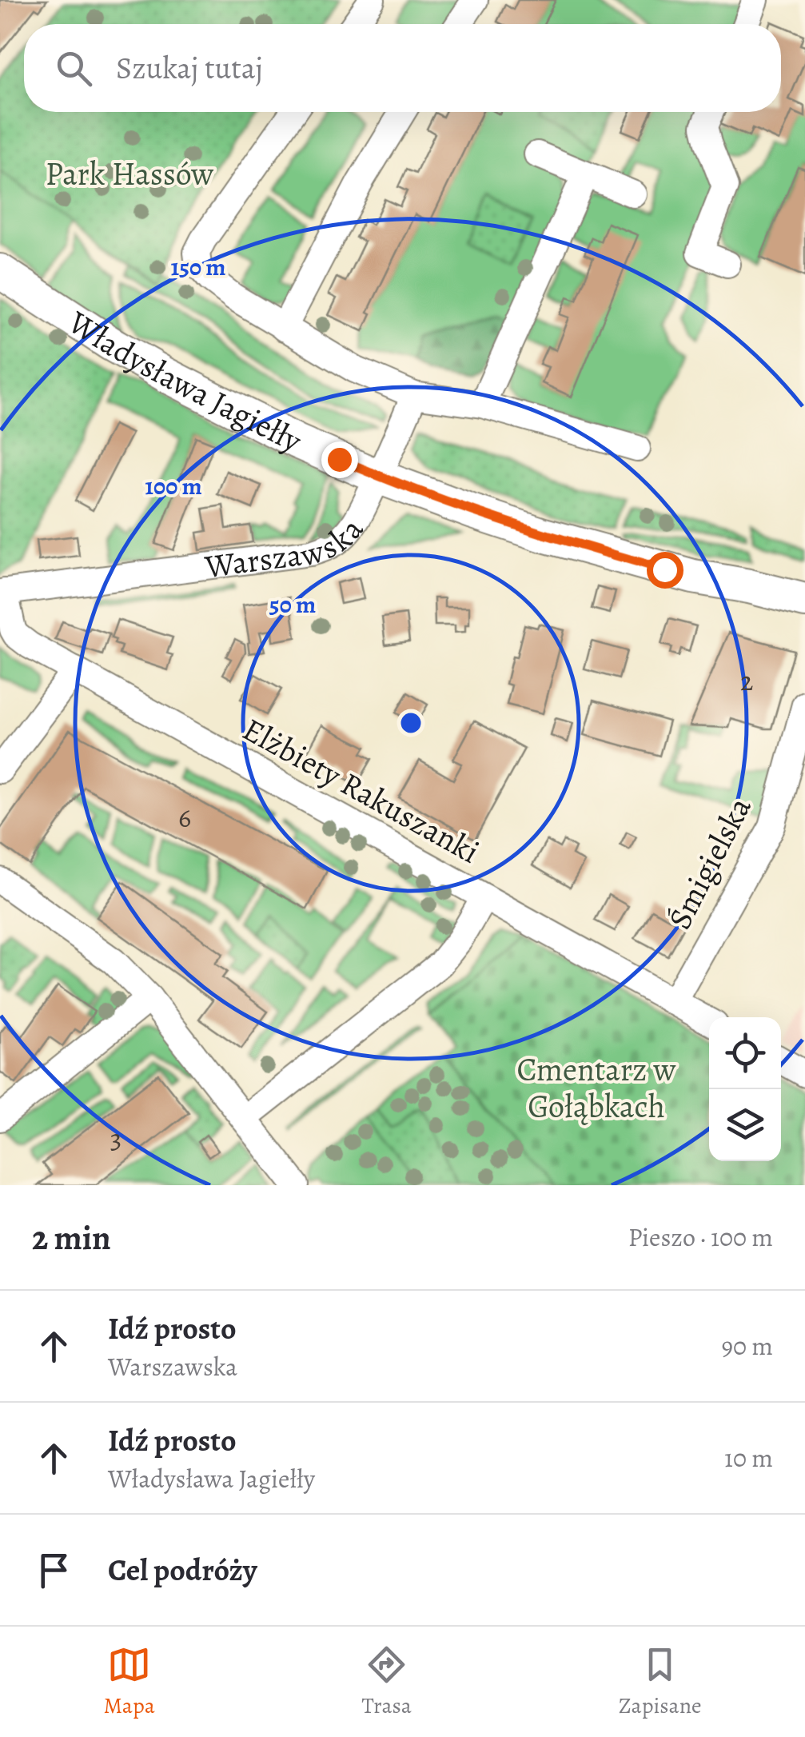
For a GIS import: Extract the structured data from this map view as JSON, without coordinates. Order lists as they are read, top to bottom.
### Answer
{
  "streets": {
    "street": [
      "Władysława Jagiełły",
      "Warszawska",
      "Elżbiety Rakuszanki",
      "Śmigielska"
    ]
  },
  "crossings": [
    ["Władysława Jagiełły", "Warszawska"],
    ["Warszawska", "Elżbiety Rakuszanki"],
    ["Elżbiety Rakuszanki", "Śmigielska"]
  ],
  "parks": ["Park Hassów", "Cmentarz w Gołąbkach"],
  "house_numbers": ["2", "6", "3"],
  "page": {
    "search": "Szukaj tutaj",
    "heading": ["2 min", "Pieszo · 100 m"],
    "list": [
      ["Idź prosto", "Warszawska", "90 m"],
      ["Idź prosto", "Władysława Jagiełły", "10 m"],
      "Cel podróży"
    ],
    "nav": ["Mapa", "Trasa", "Zapisane"]
  },
  "rings": ["150 m", "100 m", "50 m"]
}
